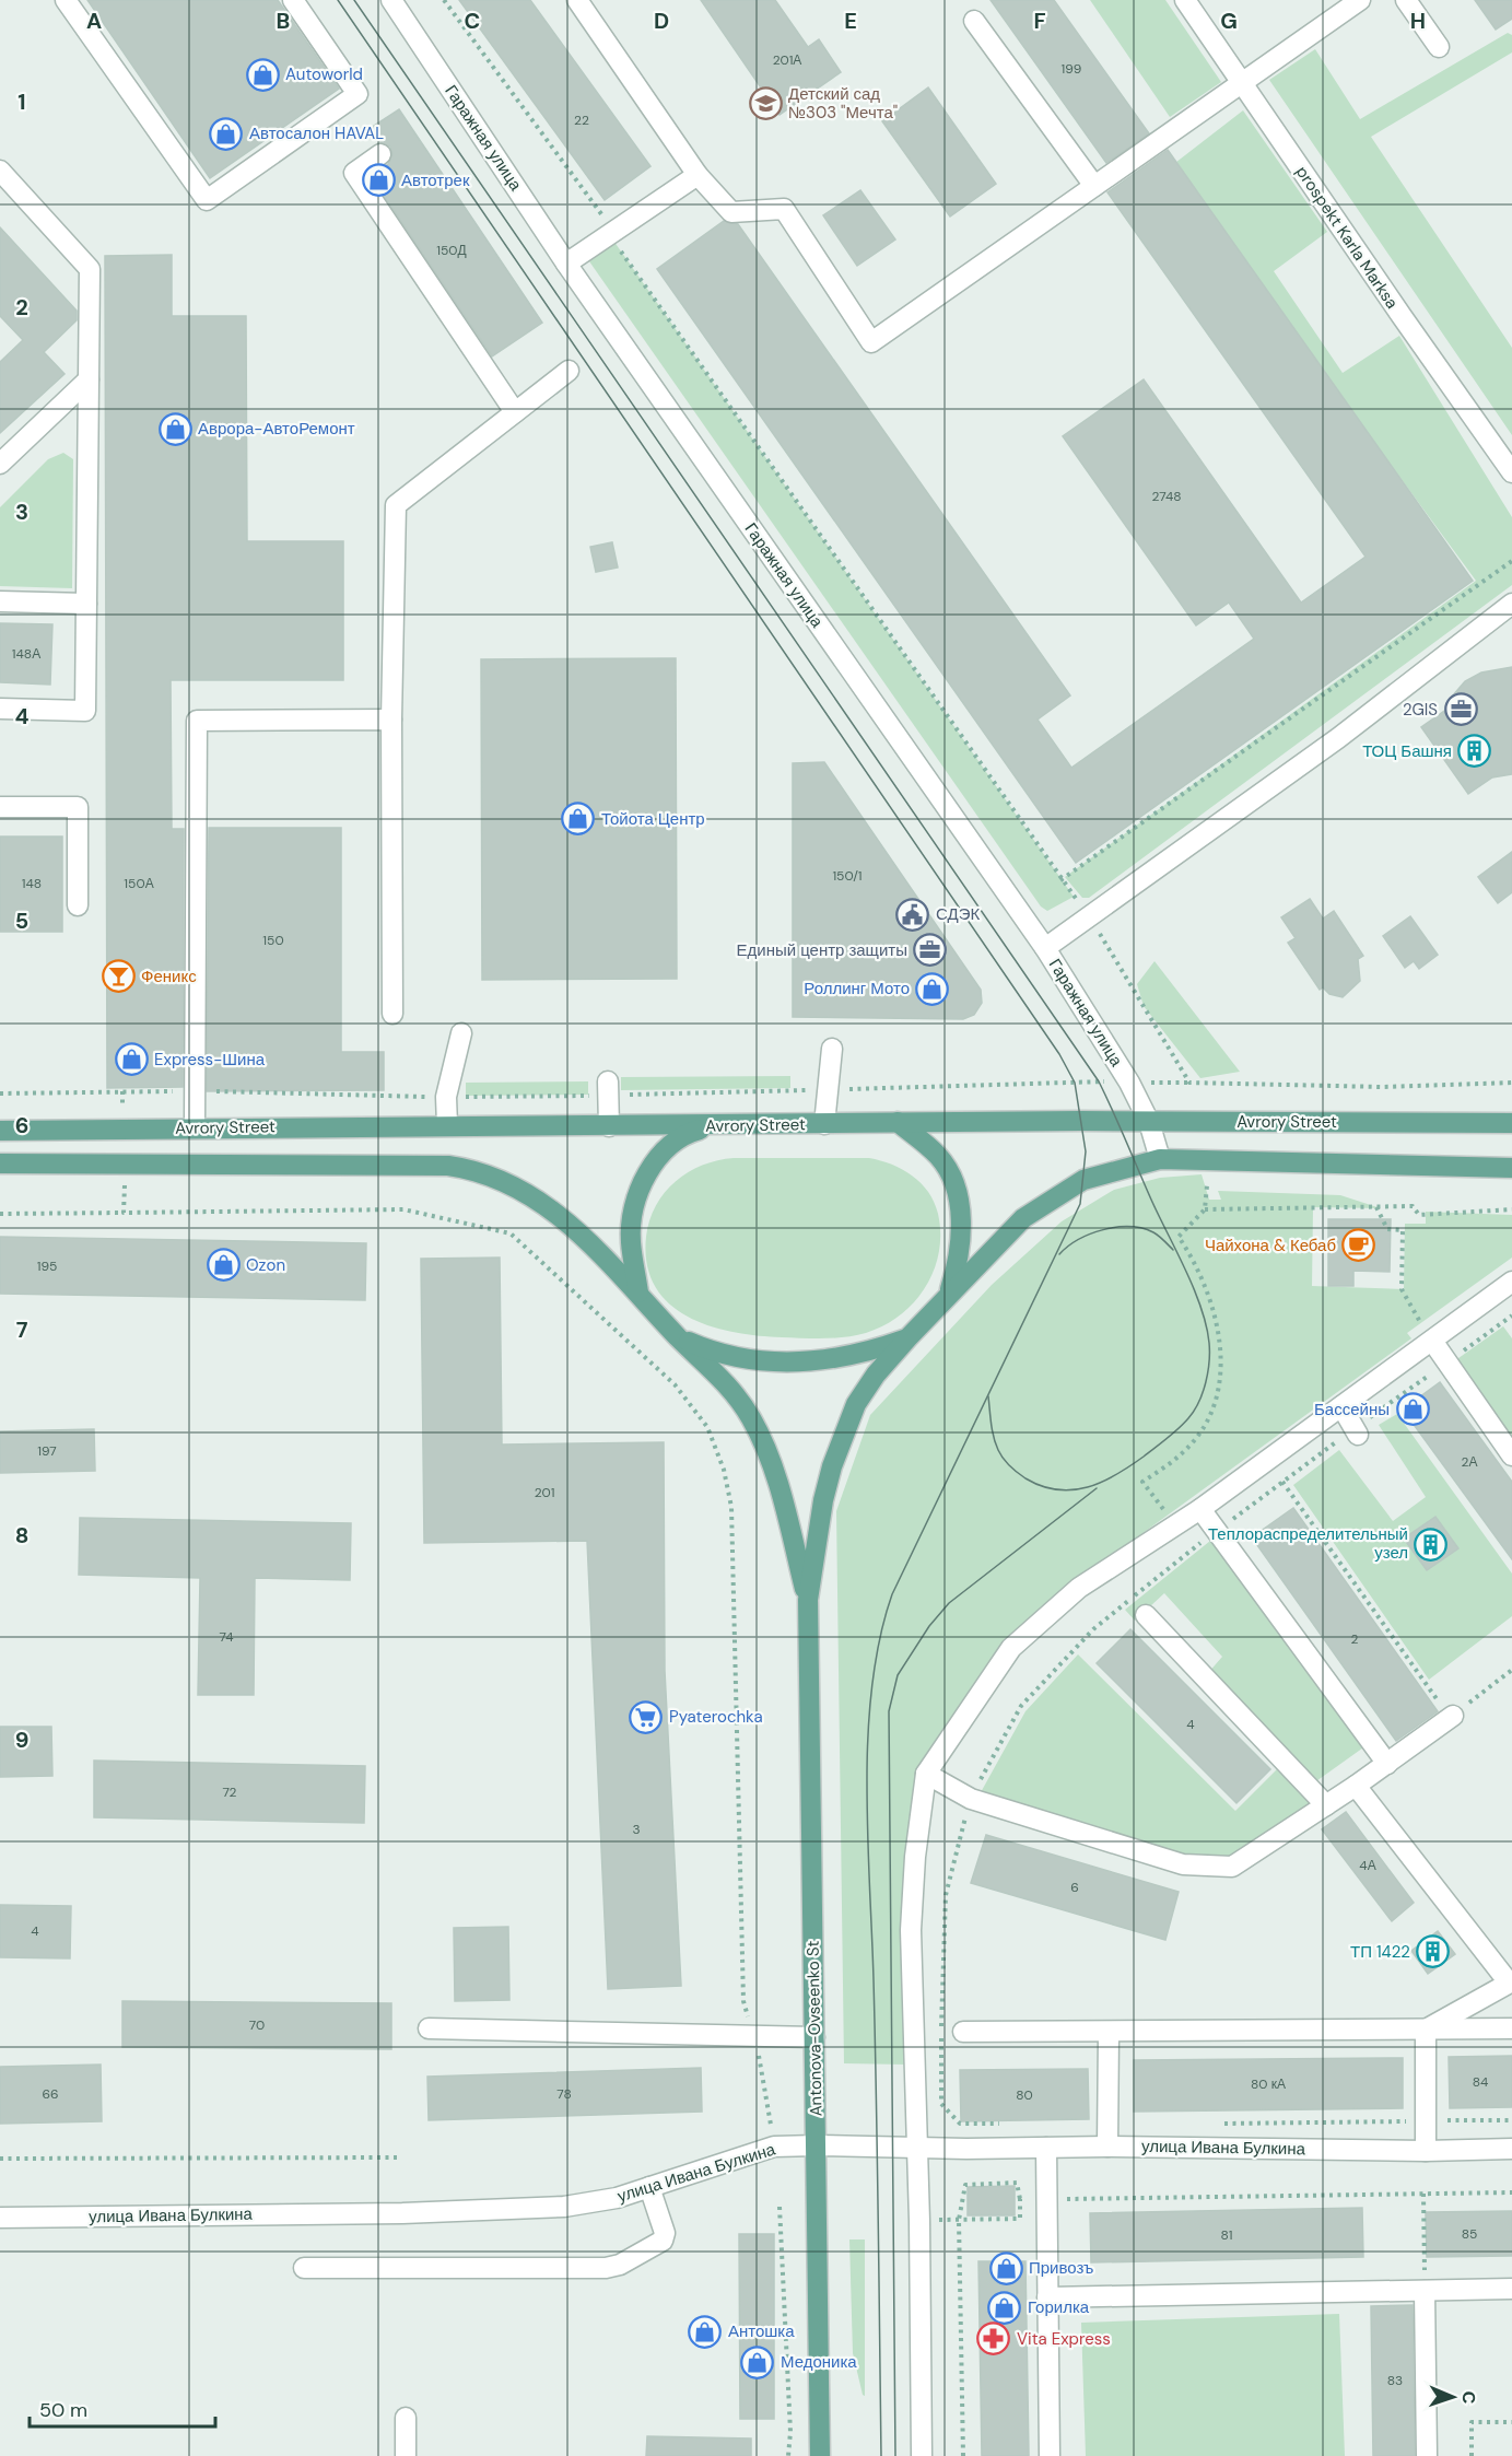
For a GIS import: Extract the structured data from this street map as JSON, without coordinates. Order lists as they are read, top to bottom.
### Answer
{
  "streets": {
    "main road": ["Avrory Street", "Antonova-Ovseenko St"],
    "street": ["Гаражная улица", "prospekt Karla Marksa", "улица Ивана Булкина"]
  },
  "crossings": [
    ["Гаражная улица", "Avrory Street"],
    ["Antonova-Ovseenko St", "улица Ивана Булкина"]
  ],
  "places": {
    "shop": [
      "Autoworld",
      "Автосалон HAVAL",
      "Автотрек",
      "Аврора-АвтоРемонт",
      "Тойота Центр",
      "Роллинг Мото",
      "Express-Шина",
      "Ozon",
      "Бассейны",
      "Привозъ",
      "Горилка",
      "Антошка",
      "Медоника"
    ],
    "school or university": ["Детский сад №303 \"Мечта\""],
    "office": ["2GIS", "Единый центр защиты"],
    "building": ["ТОЦ Башня", "Теплораспределительный узел", "ТП 1422"],
    "public building": ["СДЭК"],
    "bar": ["Феникс"],
    "cafe": ["Чайхона & Кебаб"],
    "supermarket": ["Pyaterochka"],
    "pharmacy": ["Vita Express"]
  },
  "house_numbers": [
    "201А",
    "199",
    "22",
    "150Д",
    "2748",
    "148А",
    "150/1",
    "148",
    "150А",
    "150",
    "195",
    "197",
    "2А",
    "201",
    "74",
    "2",
    "4",
    "72",
    "3",
    "4А",
    "6",
    "4",
    "70",
    "84",
    "80 кА",
    "66",
    "78",
    "80",
    "85",
    "81",
    "83"
  ],
  "scale_bar": "50 m",
  "north": "right",
  "grid": {
    "columns": [
      "A",
      "B",
      "C",
      "D",
      "E",
      "F",
      "G",
      "H"
    ],
    "rows": [
      "1",
      "2",
      "3",
      "4",
      "5",
      "6",
      "7",
      "8",
      "9"
    ]
  }
}
